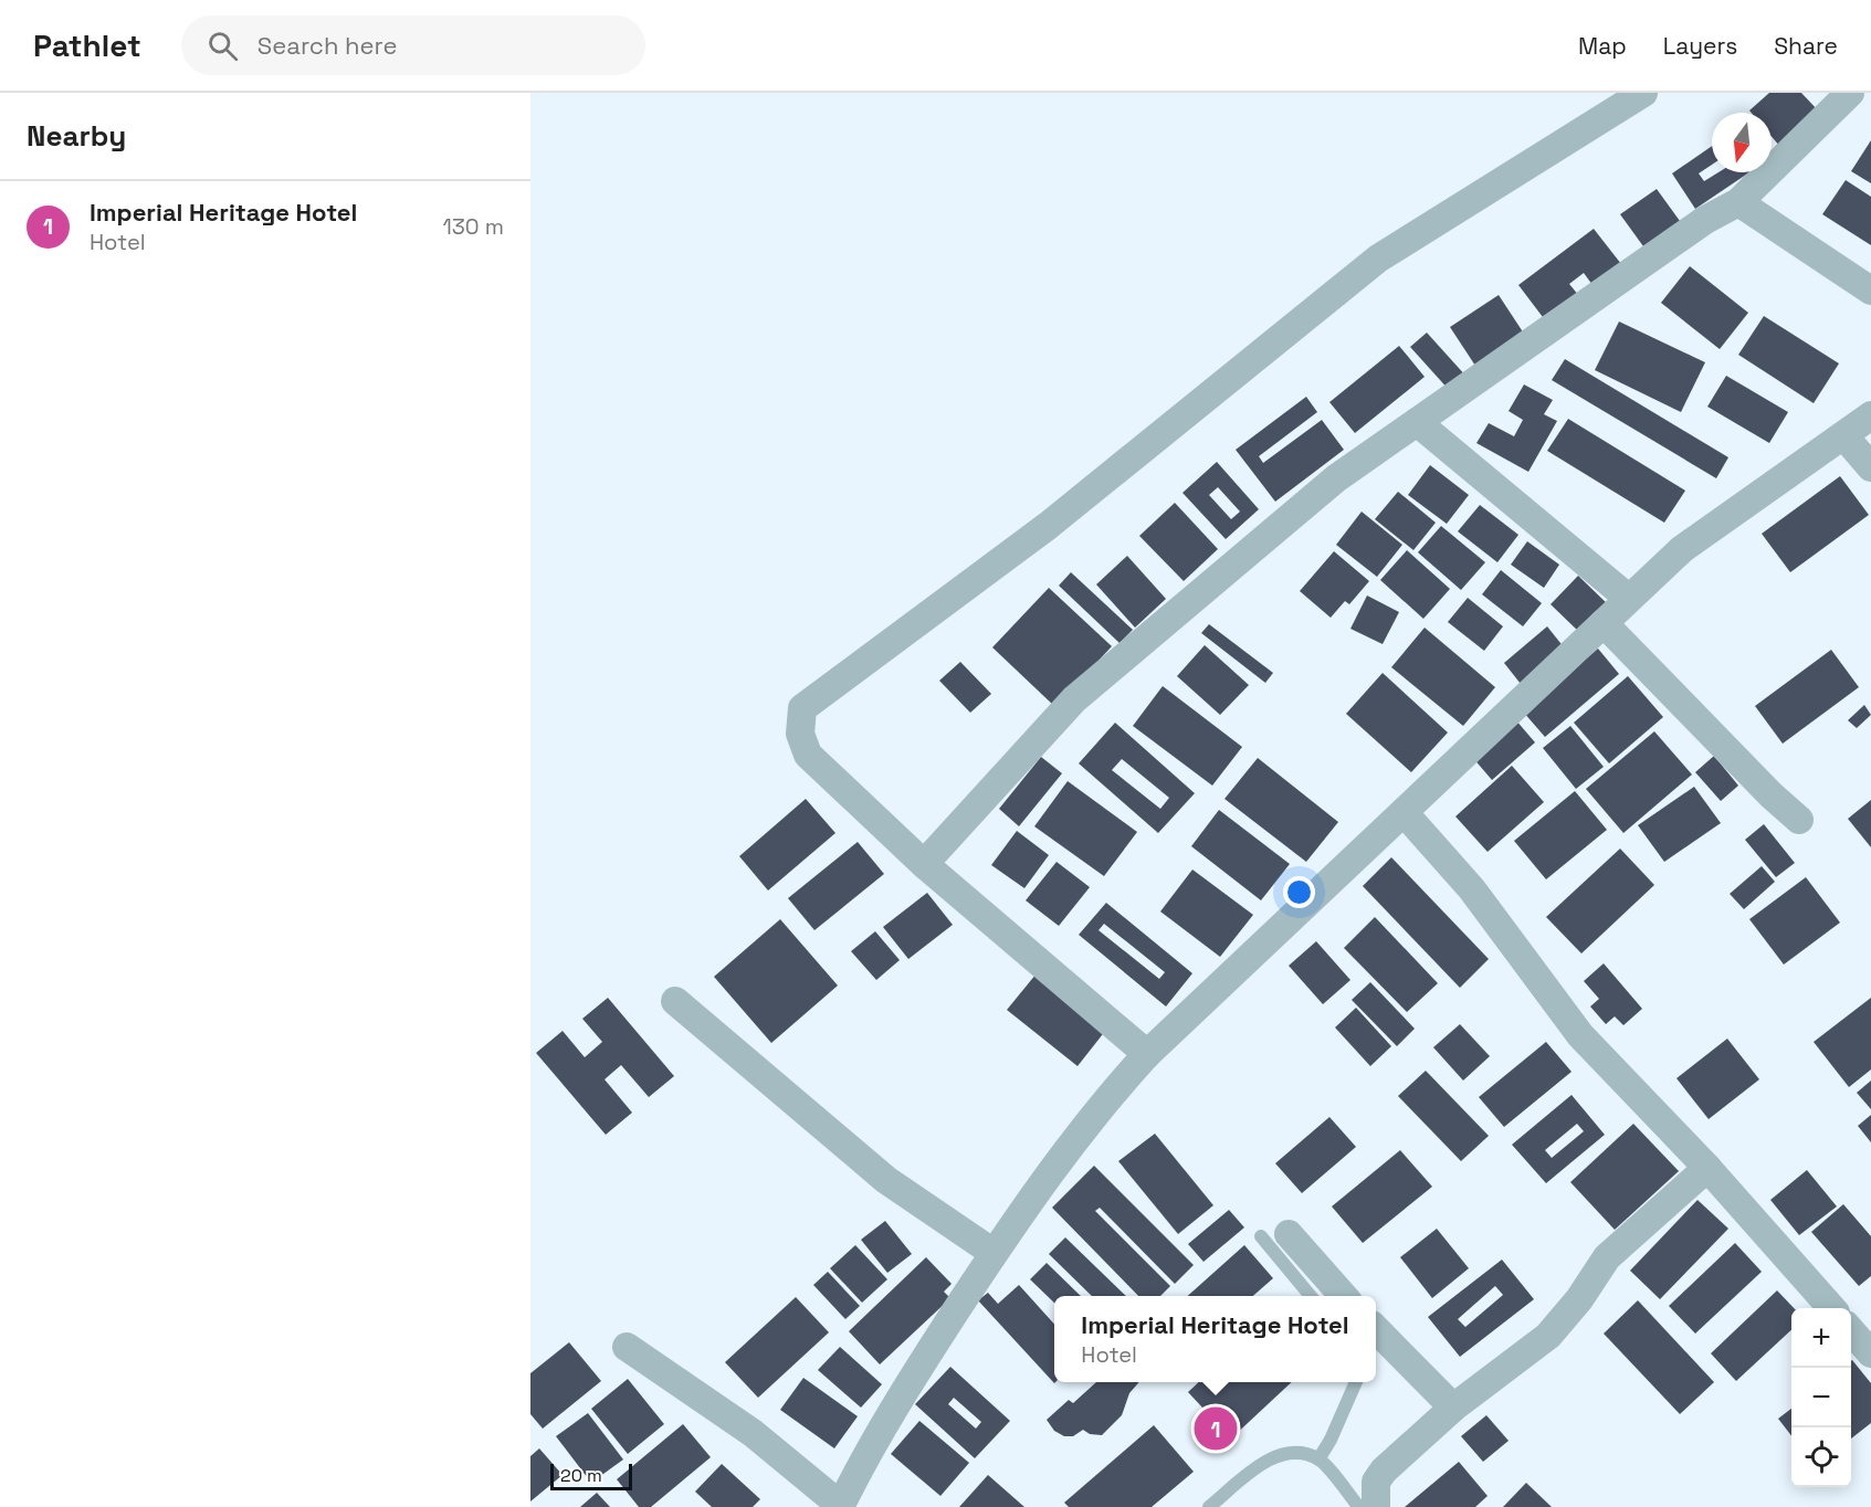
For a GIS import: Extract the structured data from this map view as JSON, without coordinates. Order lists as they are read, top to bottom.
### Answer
{
  "scale_bar": "20 m",
  "north": "bottom",
  "page": {
    "header": "Pathlet",
    "search": "Search here",
    "nav": ["Map", "Layers", "Share"],
    "heading": "Nearby",
    "list": [
      {
        "mark": "1",
        "name": "Imperial Heritage Hotel",
        "note": "Hotel",
        "value": "130 m"
      }
    ],
    "popup": ["Imperial Heritage Hotel", "Hotel"],
    "map_buttons": ["+", "−"],
    "pins": "1",
    "scale": "20 m"
  }
}
